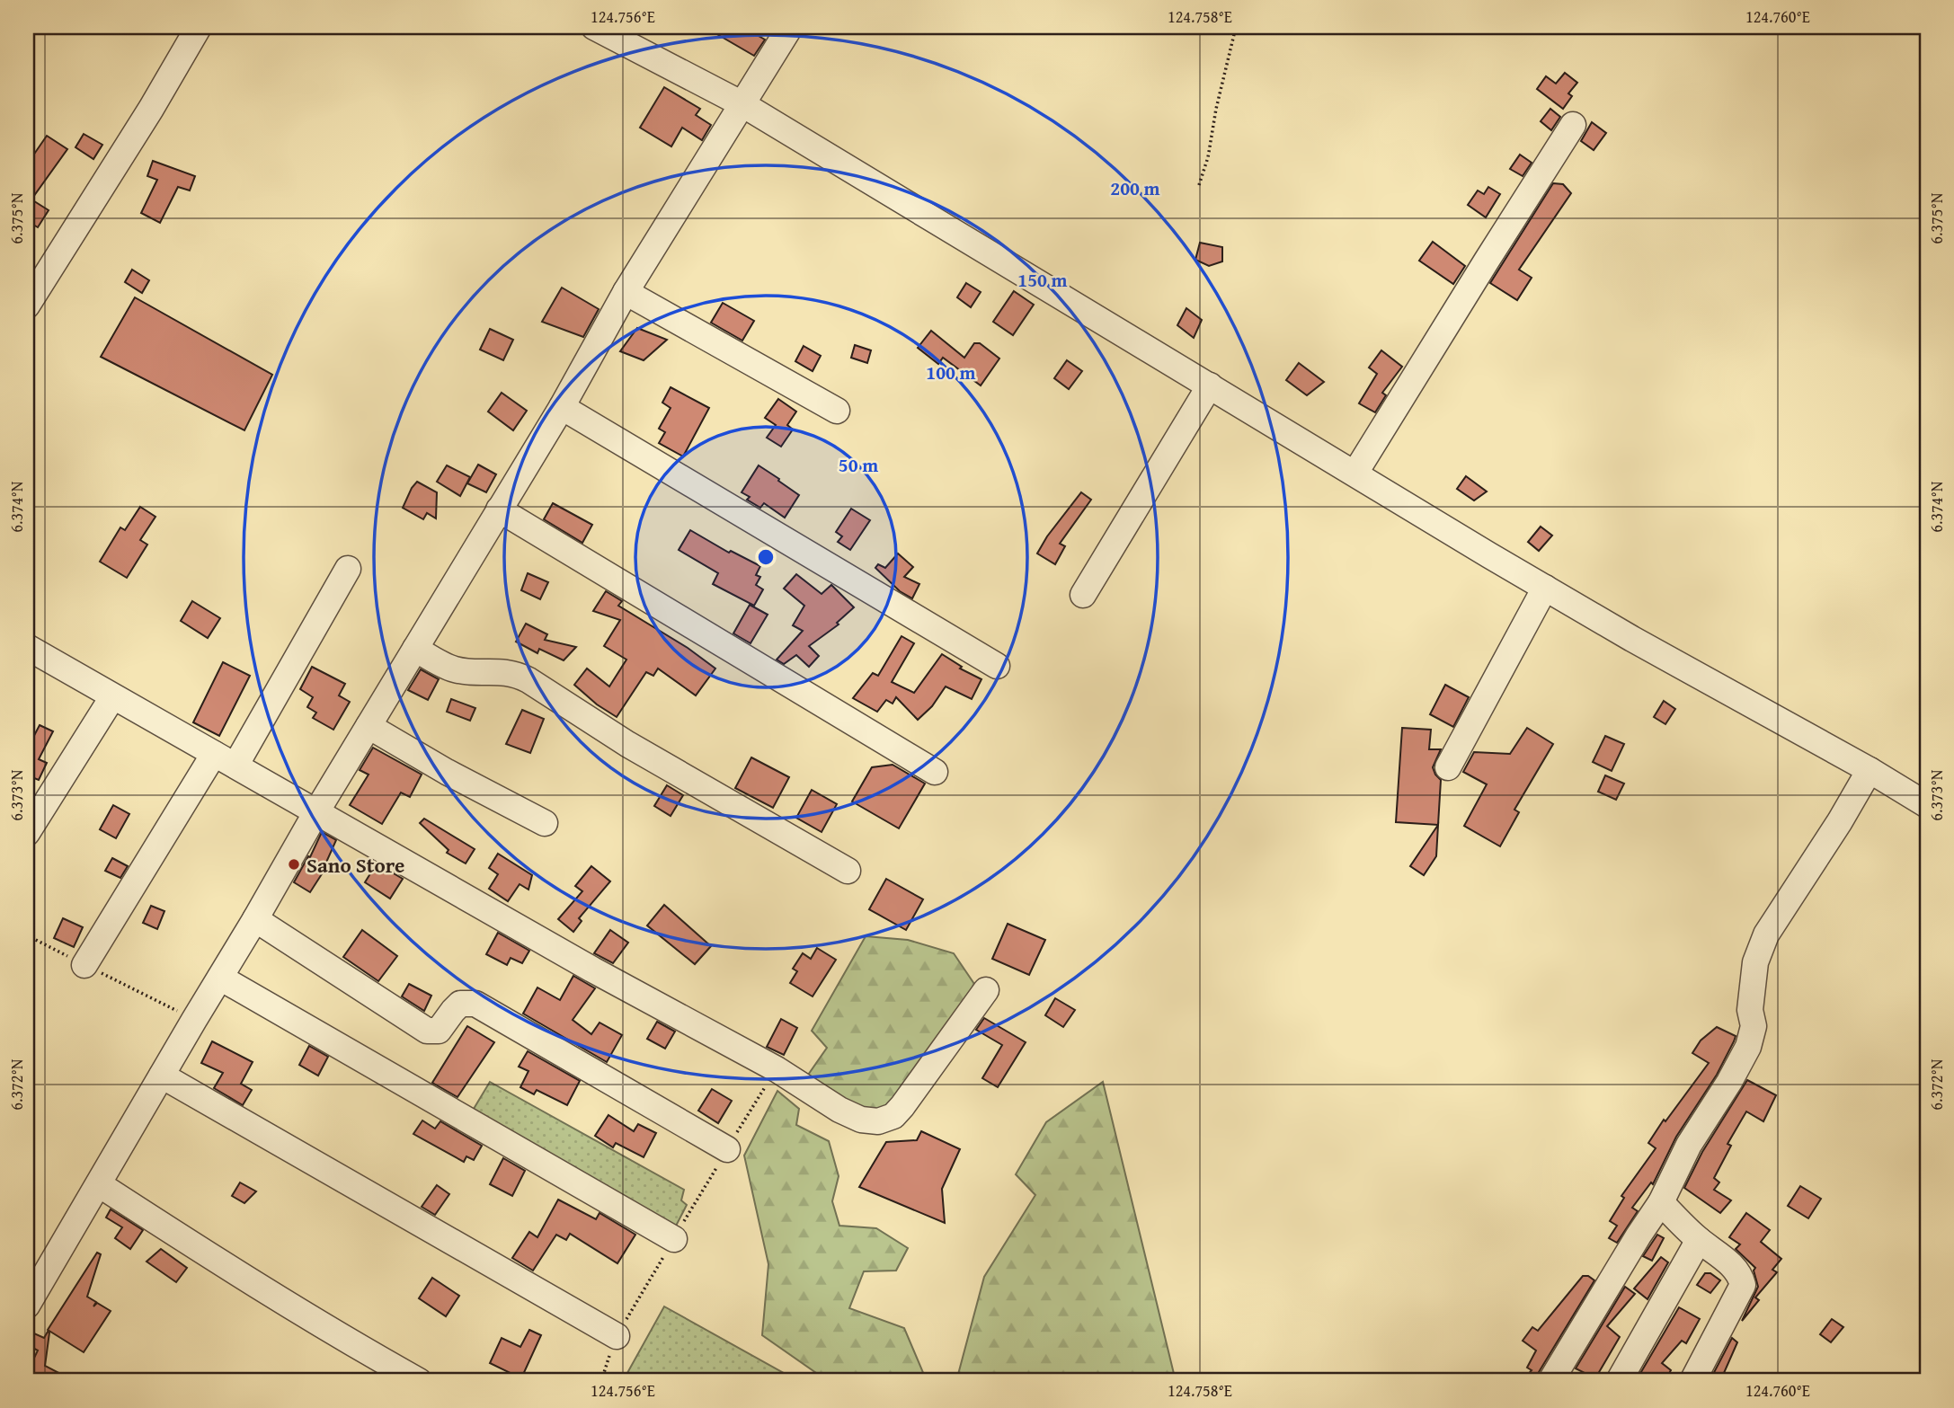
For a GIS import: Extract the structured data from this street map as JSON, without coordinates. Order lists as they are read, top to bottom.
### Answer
{
  "places": ["Sano Store"],
  "coordinates": [
    "124.756°E",
    "124.758°E",
    "124.760°E",
    "6.375°N",
    "6.374°N",
    "6.373°N",
    "6.372°N"
  ],
  "rings": [
    "200 m",
    "150 m",
    "100 m",
    "50 m"
  ]
}
